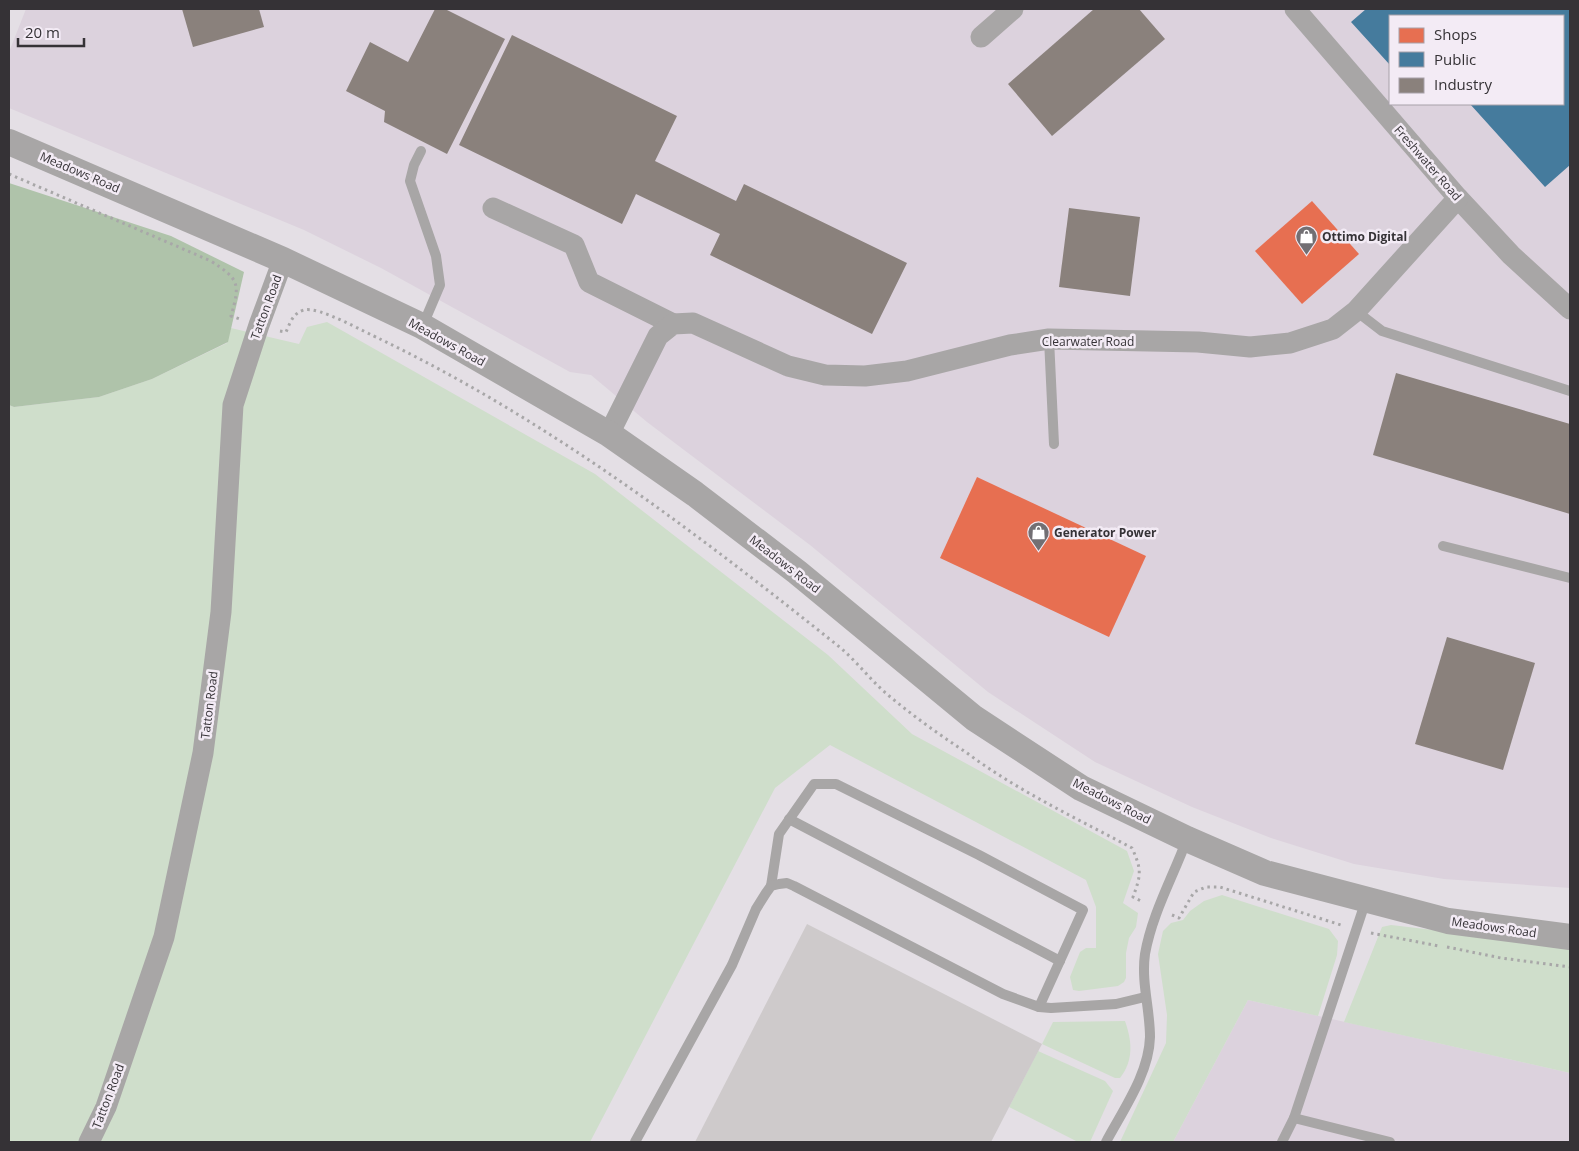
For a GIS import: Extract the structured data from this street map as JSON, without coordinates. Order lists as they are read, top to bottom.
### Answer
{
  "streets": {
    "street": [
      "Freshwater Road",
      "Meadows Road",
      "Tatton Road",
      "Clearwater Road"
    ]
  },
  "crossings": [
    ["Freshwater Road", "Clearwater Road"],
    ["Meadows Road", "Tatton Road"]
  ],
  "places": {
    "shop": ["Ottimo Digital", "Generator Power"]
  },
  "legend": ["Shops", "Public", "Industry"],
  "scale_bar": "20 m"
}
